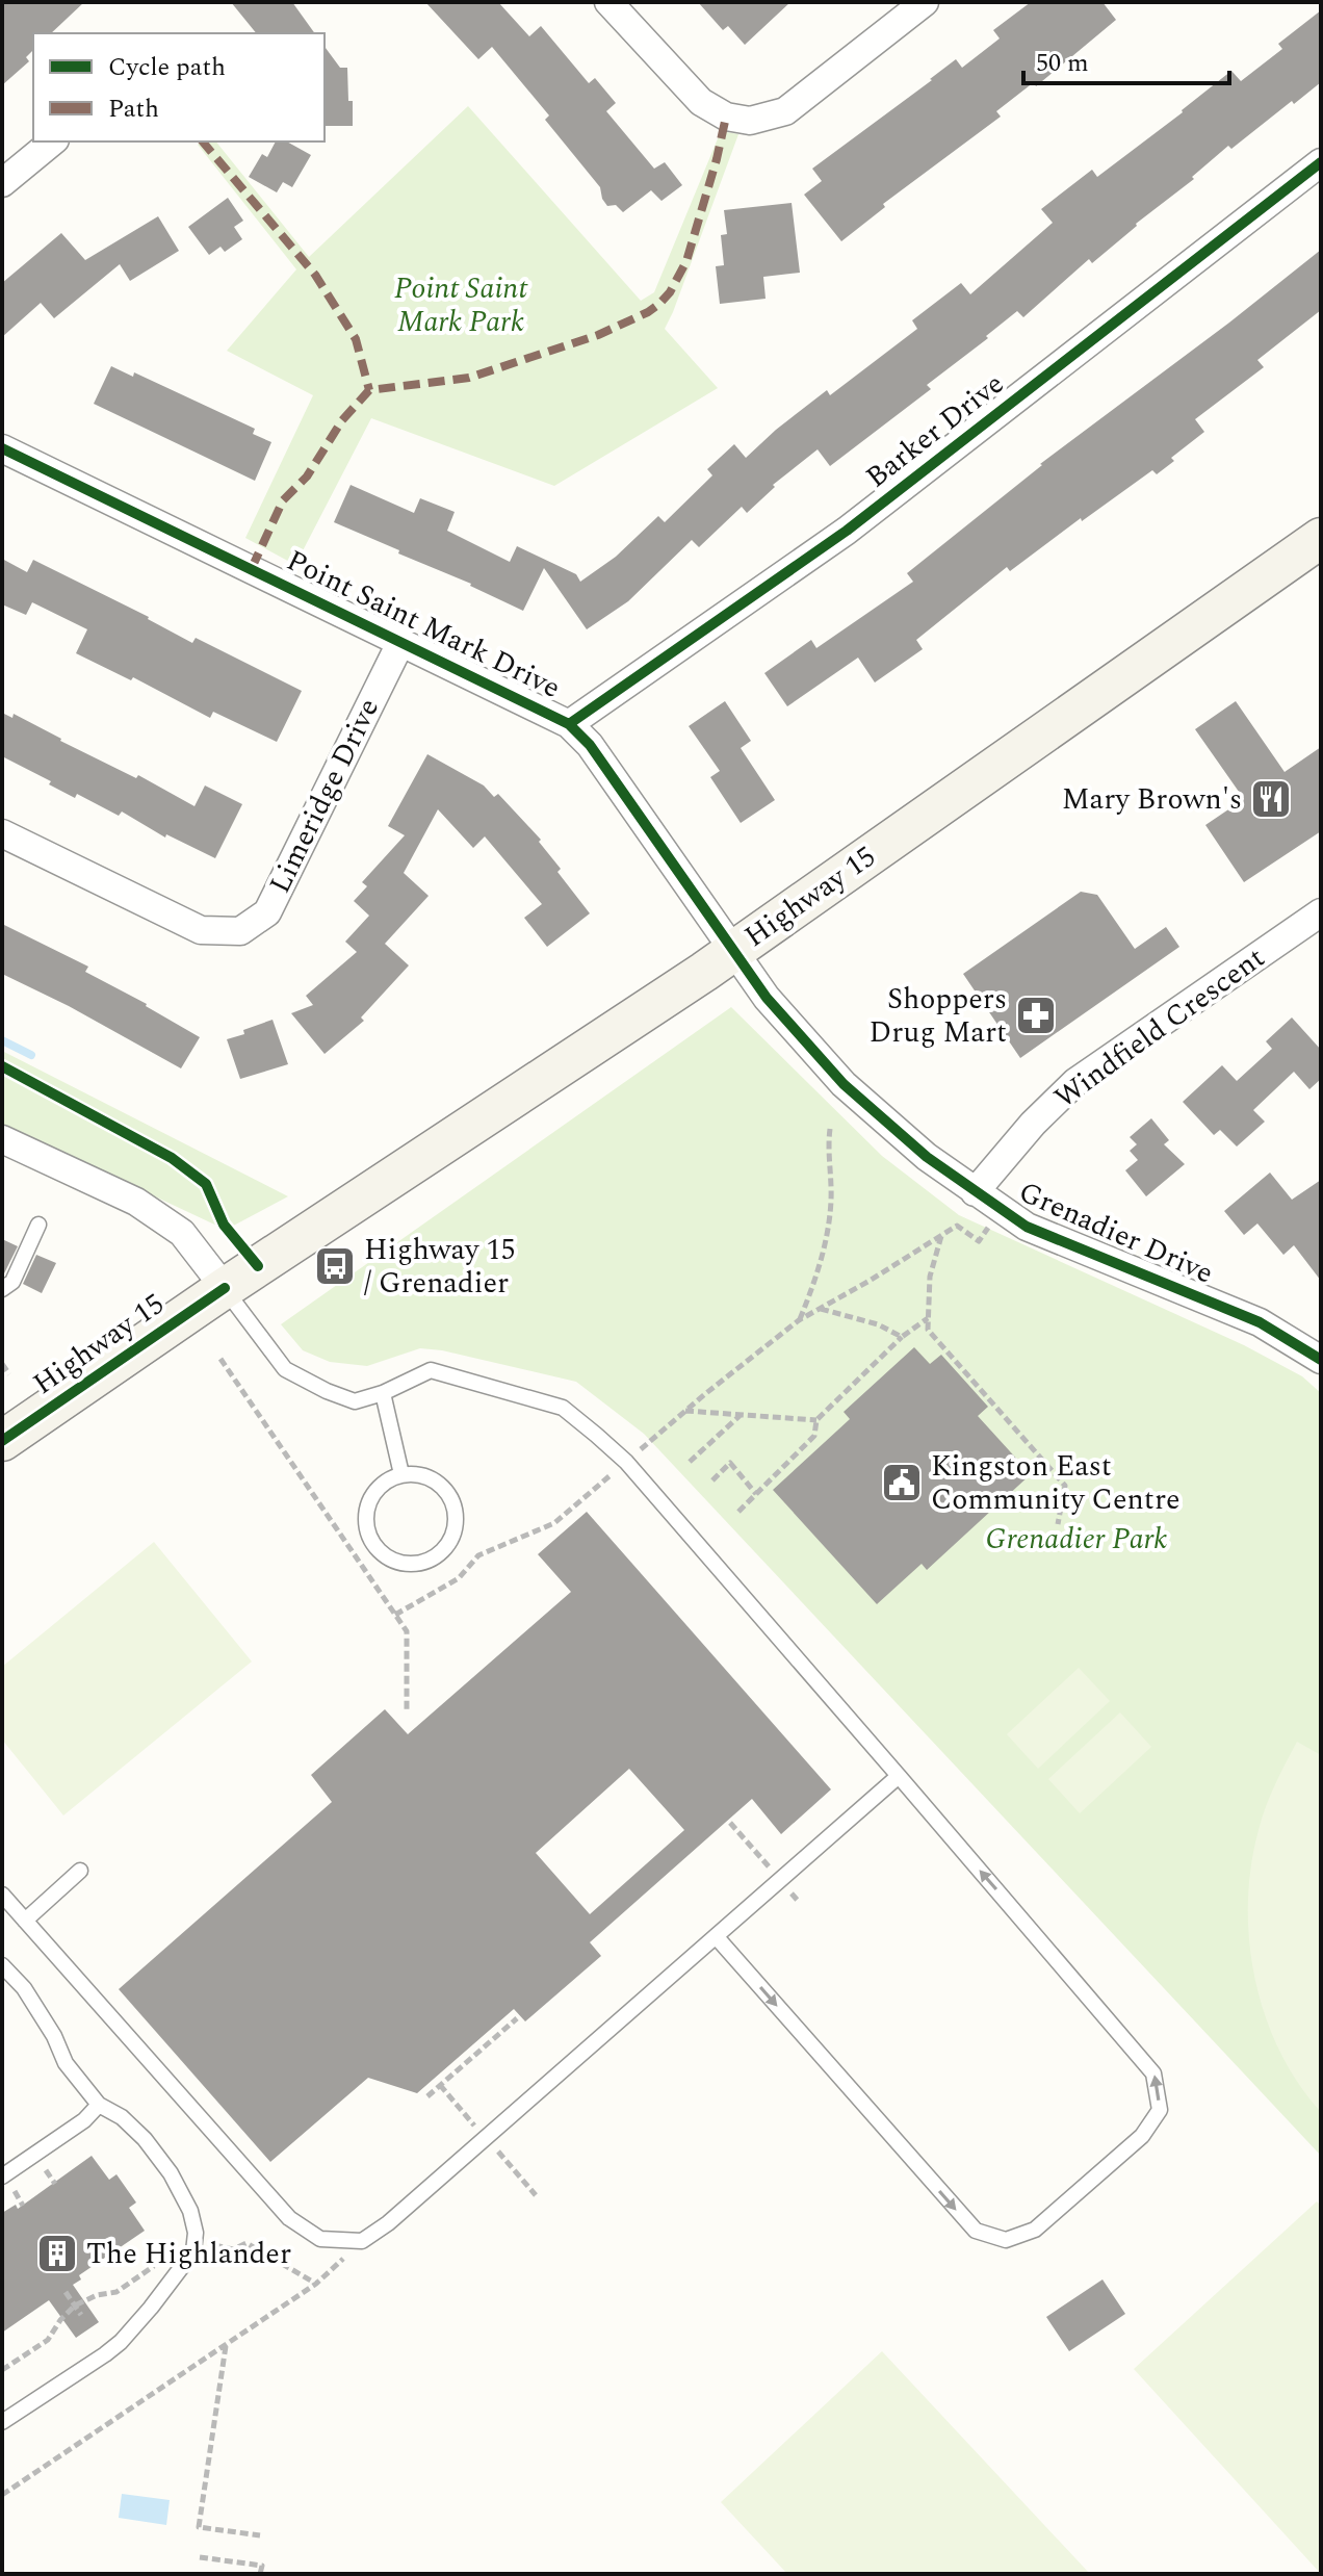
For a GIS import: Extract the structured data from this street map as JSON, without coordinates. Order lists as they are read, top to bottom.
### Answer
{
  "streets": {
    "main road": ["Highway 15"],
    "street": [
      "Barker Drive",
      "Point Saint Mark Drive",
      "Limeridge Drive",
      "Windfield Crescent",
      "Grenadier Drive"
    ]
  },
  "crossings": [
    ["Barker Drive", "Point Saint Mark Drive"],
    ["Point Saint Mark Drive", "Limeridge Drive"],
    ["Point Saint Mark Drive", "Highway 15"],
    ["Point Saint Mark Drive", "Grenadier Drive"],
    ["Highway 15", "Grenadier Drive"],
    ["Windfield Crescent", "Grenadier Drive"]
  ],
  "parks": ["Point Saint Mark Park", "Grenadier Park"],
  "places": {
    "restaurant": ["Mary Brown's"],
    "pharmacy": ["Shoppers Drug Mart"],
    "bus stop": ["Highway 15 / Grenadier"],
    "public building": ["Kingston East Community Centre"],
    "building": ["The Highlander"]
  },
  "legend": ["Cycle path", "Path"],
  "scale_bar": "50 m"
}
